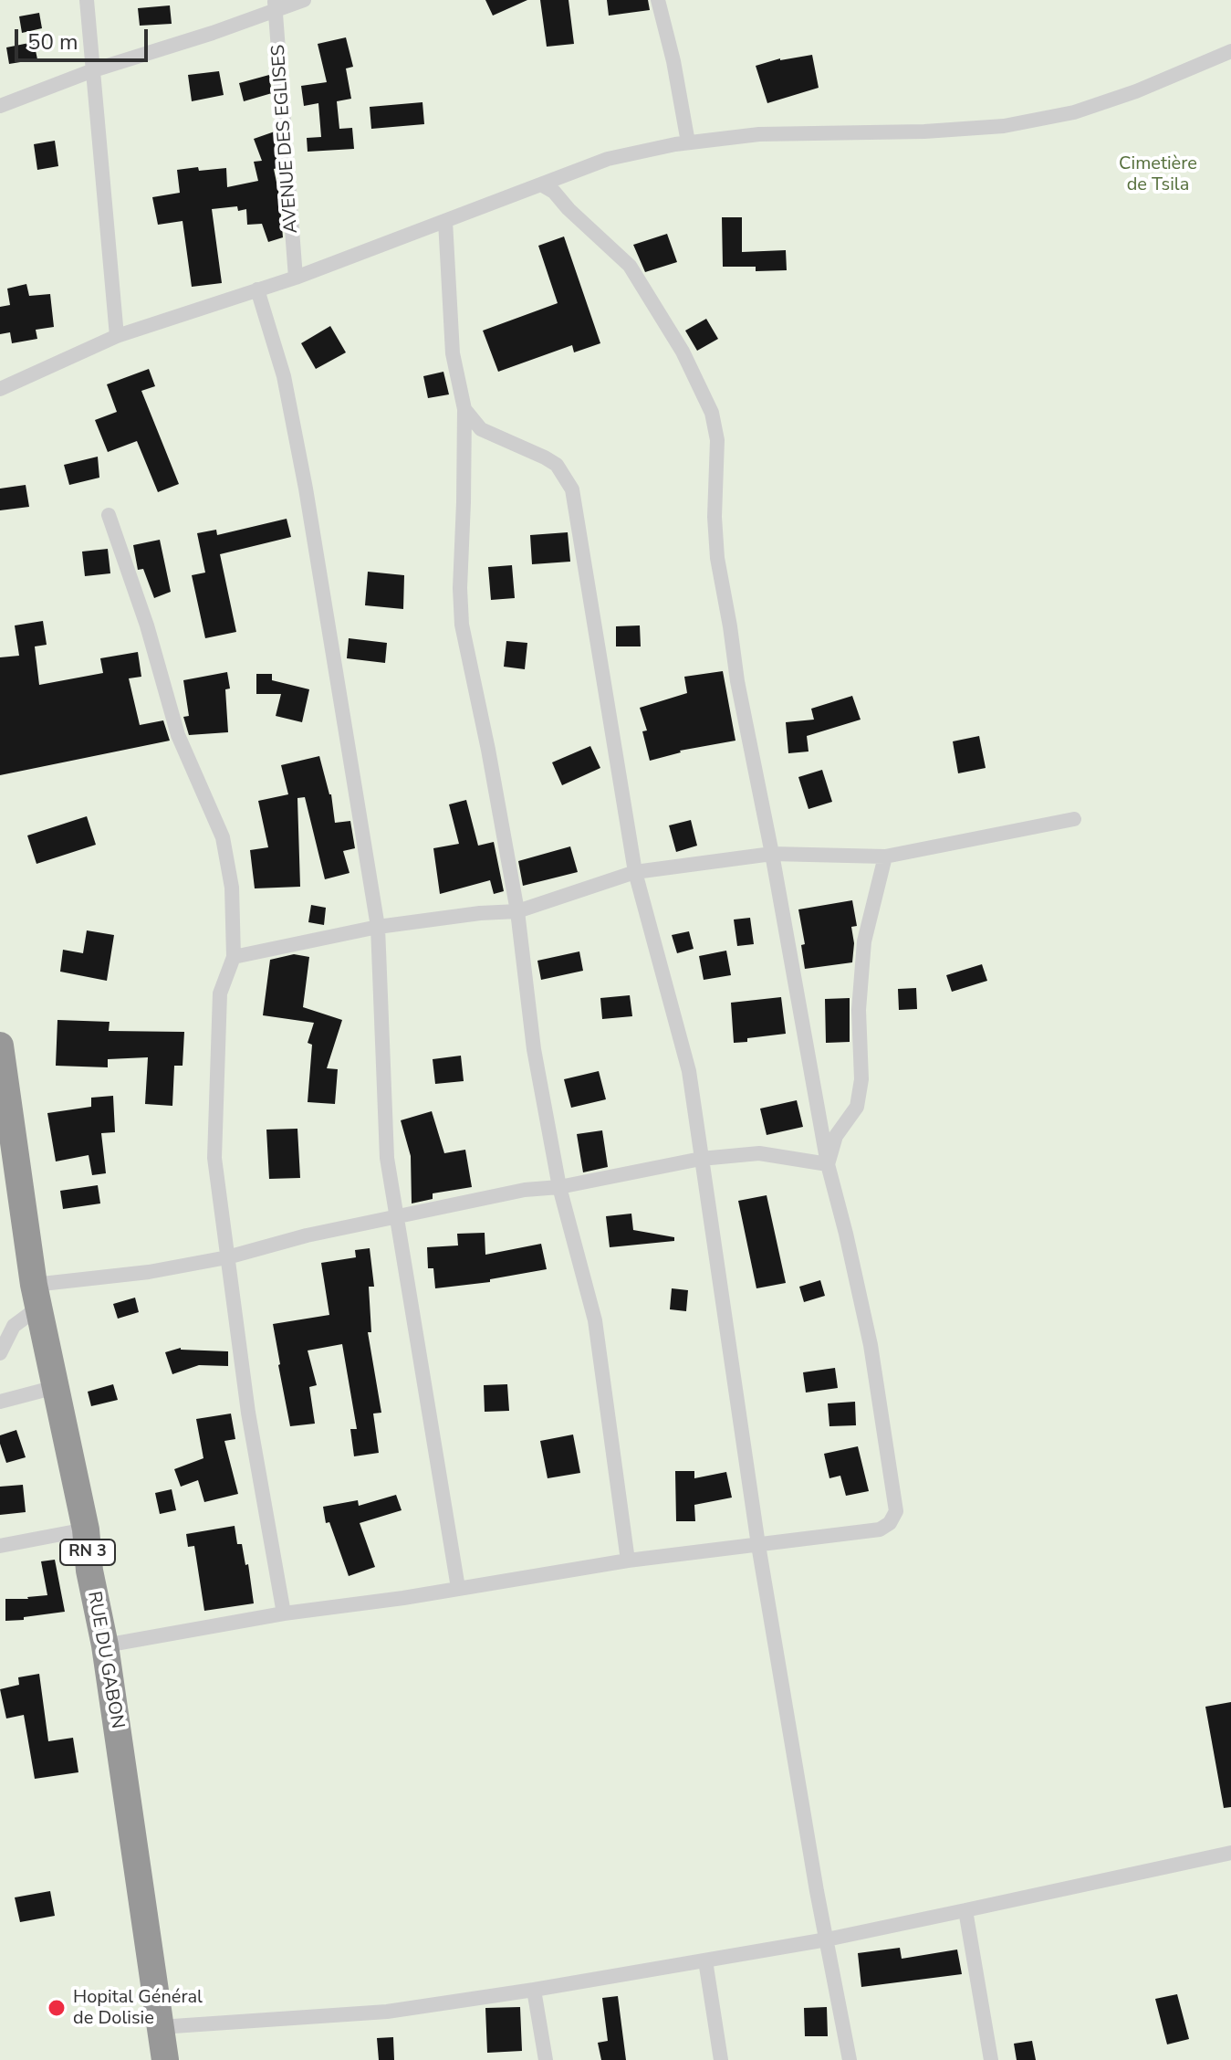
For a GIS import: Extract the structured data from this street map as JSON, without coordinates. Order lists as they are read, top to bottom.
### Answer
{
  "streets": {
    "highway": ["RN 3", "RUE DU GABON"],
    "street": ["AVENUE DES EGLISES"]
  },
  "parks": ["Cimetière de Tsila"],
  "places": ["Hopital Général de Dolisie"],
  "scale_bar": "50 m"
}
